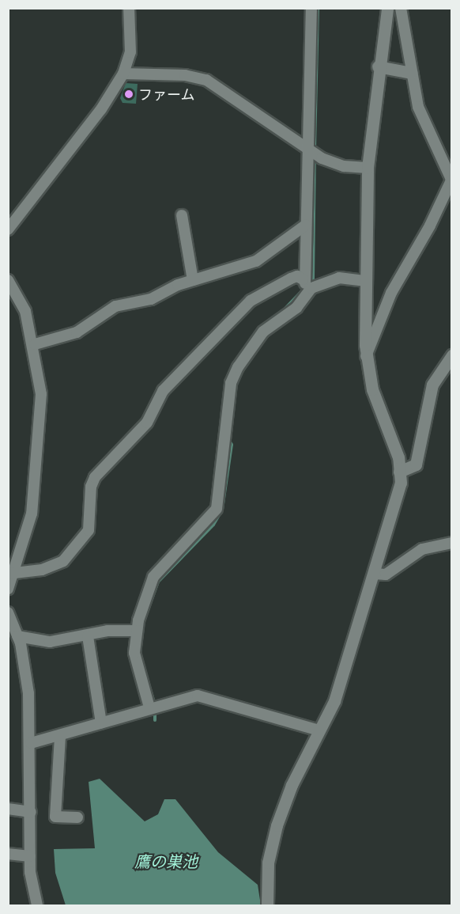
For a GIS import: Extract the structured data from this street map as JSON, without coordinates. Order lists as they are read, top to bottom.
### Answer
{
  "water": ["鷹の巣池"],
  "places": ["ファーム"]
}
